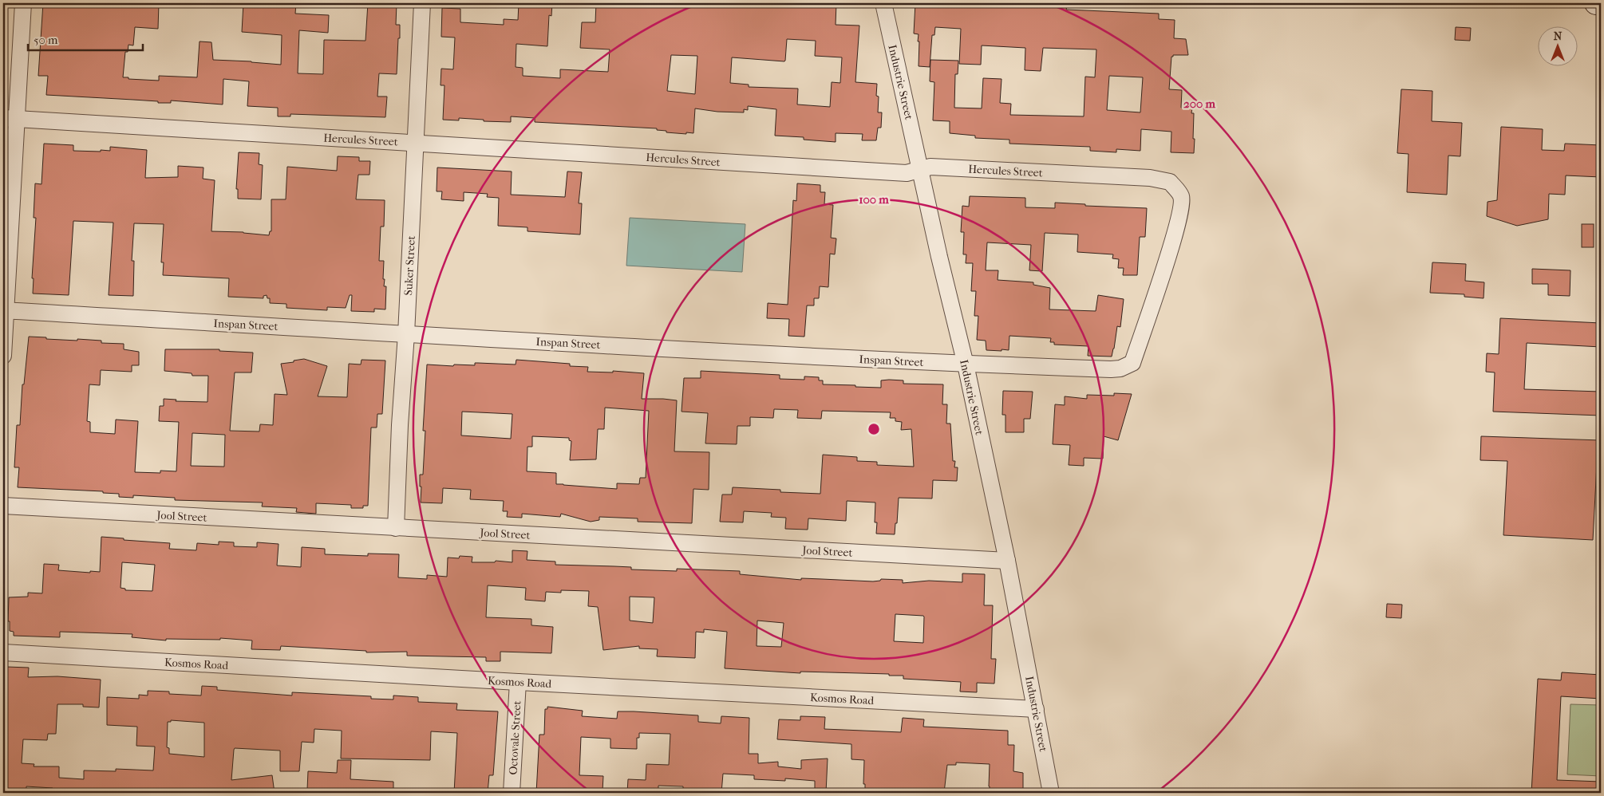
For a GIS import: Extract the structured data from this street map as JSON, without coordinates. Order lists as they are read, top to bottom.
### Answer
{
  "streets": {
    "street": [
      "Industrie Street",
      "Hercules Street",
      "Suker Street",
      "Inspan Street",
      "Jool Street",
      "Kosmos Road",
      "Octovale Street"
    ]
  },
  "crossings": [
    ["Industrie Street", "Hercules Street"],
    ["Industrie Street", "Inspan Street"],
    ["Industrie Street", "Jool Street"],
    ["Industrie Street", "Kosmos Road"],
    ["Hercules Street", "Suker Street"],
    ["Hercules Street", "Inspan Street"],
    ["Suker Street", "Inspan Street"],
    ["Suker Street", "Jool Street"],
    ["Kosmos Road", "Octovale Street"]
  ],
  "scale_bar": "50 m",
  "north": "top",
  "rings": ["200 m", "100 m"]
}
